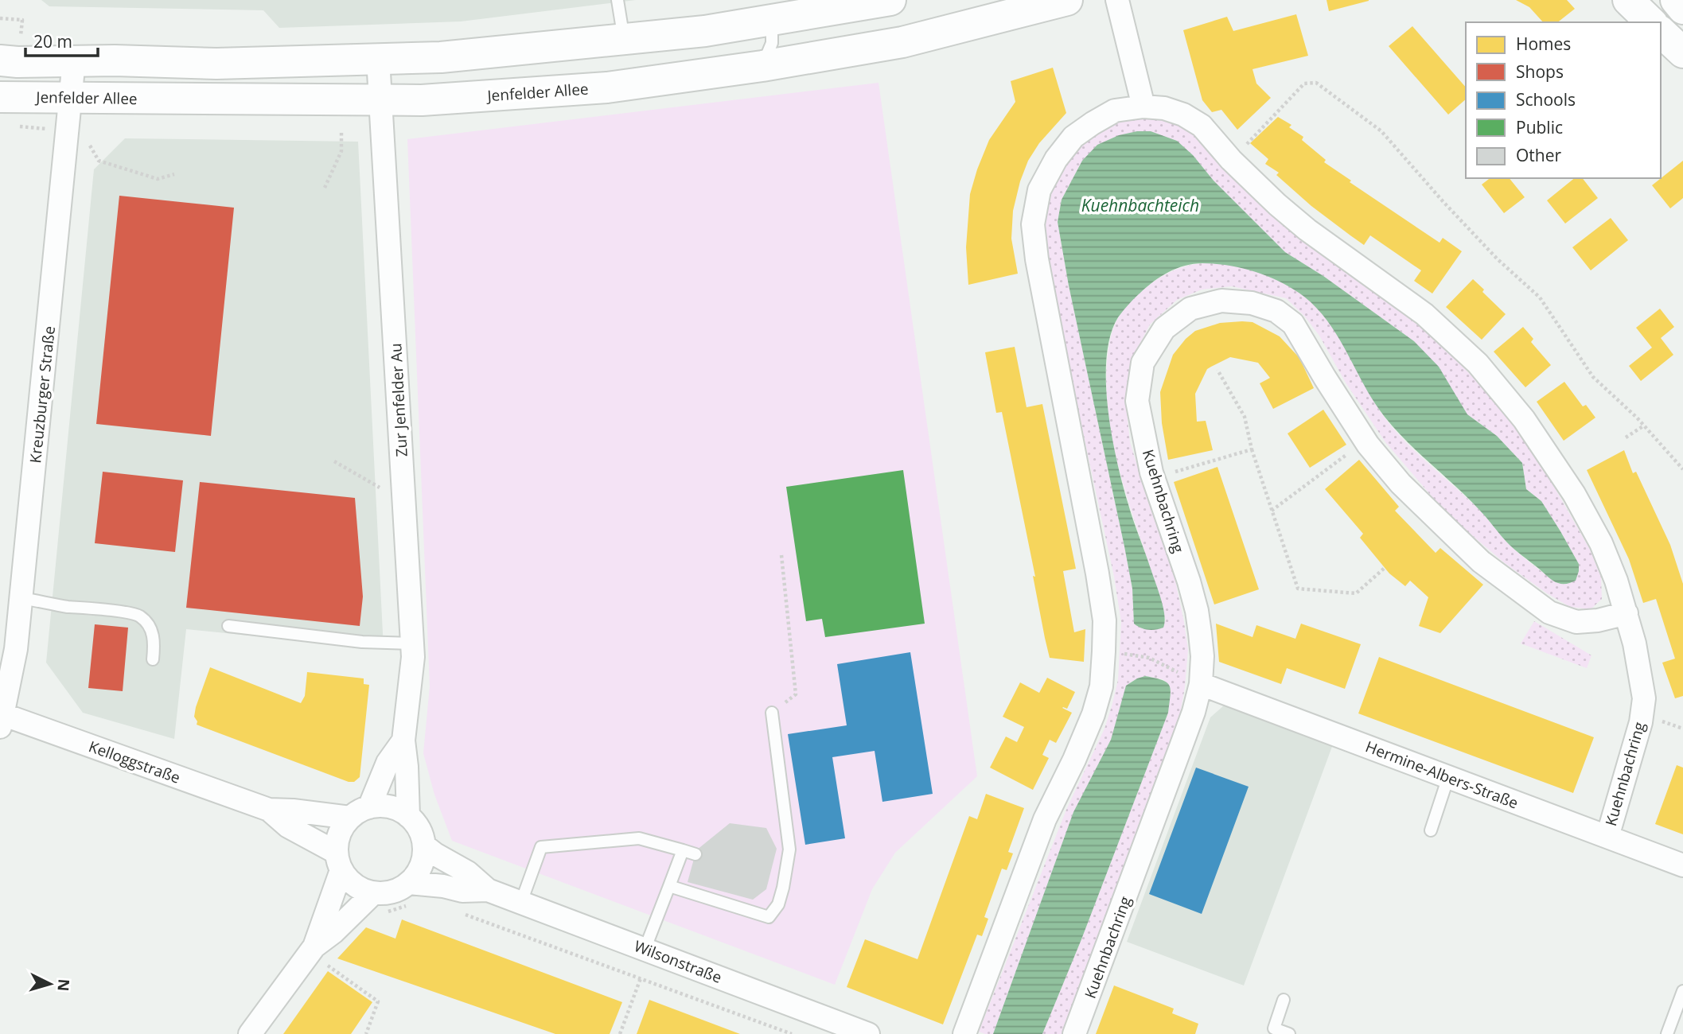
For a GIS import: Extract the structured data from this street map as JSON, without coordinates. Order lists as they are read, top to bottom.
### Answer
{
  "streets": {
    "main road": ["Jenfelder Allee"],
    "street": [
      "Kreuzburger Straße",
      "Zur Jenfelder Au",
      "Kuehnbachring",
      "Kelloggstraße",
      "Hermine-Albers-Straße",
      "Wilsonstraße"
    ]
  },
  "crossings": [
    ["Jenfelder Allee", "Kreuzburger Straße"],
    ["Jenfelder Allee", "Zur Jenfelder Au"],
    ["Kreuzburger Straße", "Kelloggstraße"],
    ["Zur Jenfelder Au", "Kelloggstraße"],
    ["Zur Jenfelder Au", "Wilsonstraße"],
    ["Kuehnbachring", "Hermine-Albers-Straße"],
    ["Kelloggstraße", "Wilsonstraße"]
  ],
  "water": ["Kuehnbachteich"],
  "legend": [
    "Homes",
    "Shops",
    "Schools",
    "Public",
    "Other"
  ],
  "scale_bar": "20 m",
  "north": "right"
}
